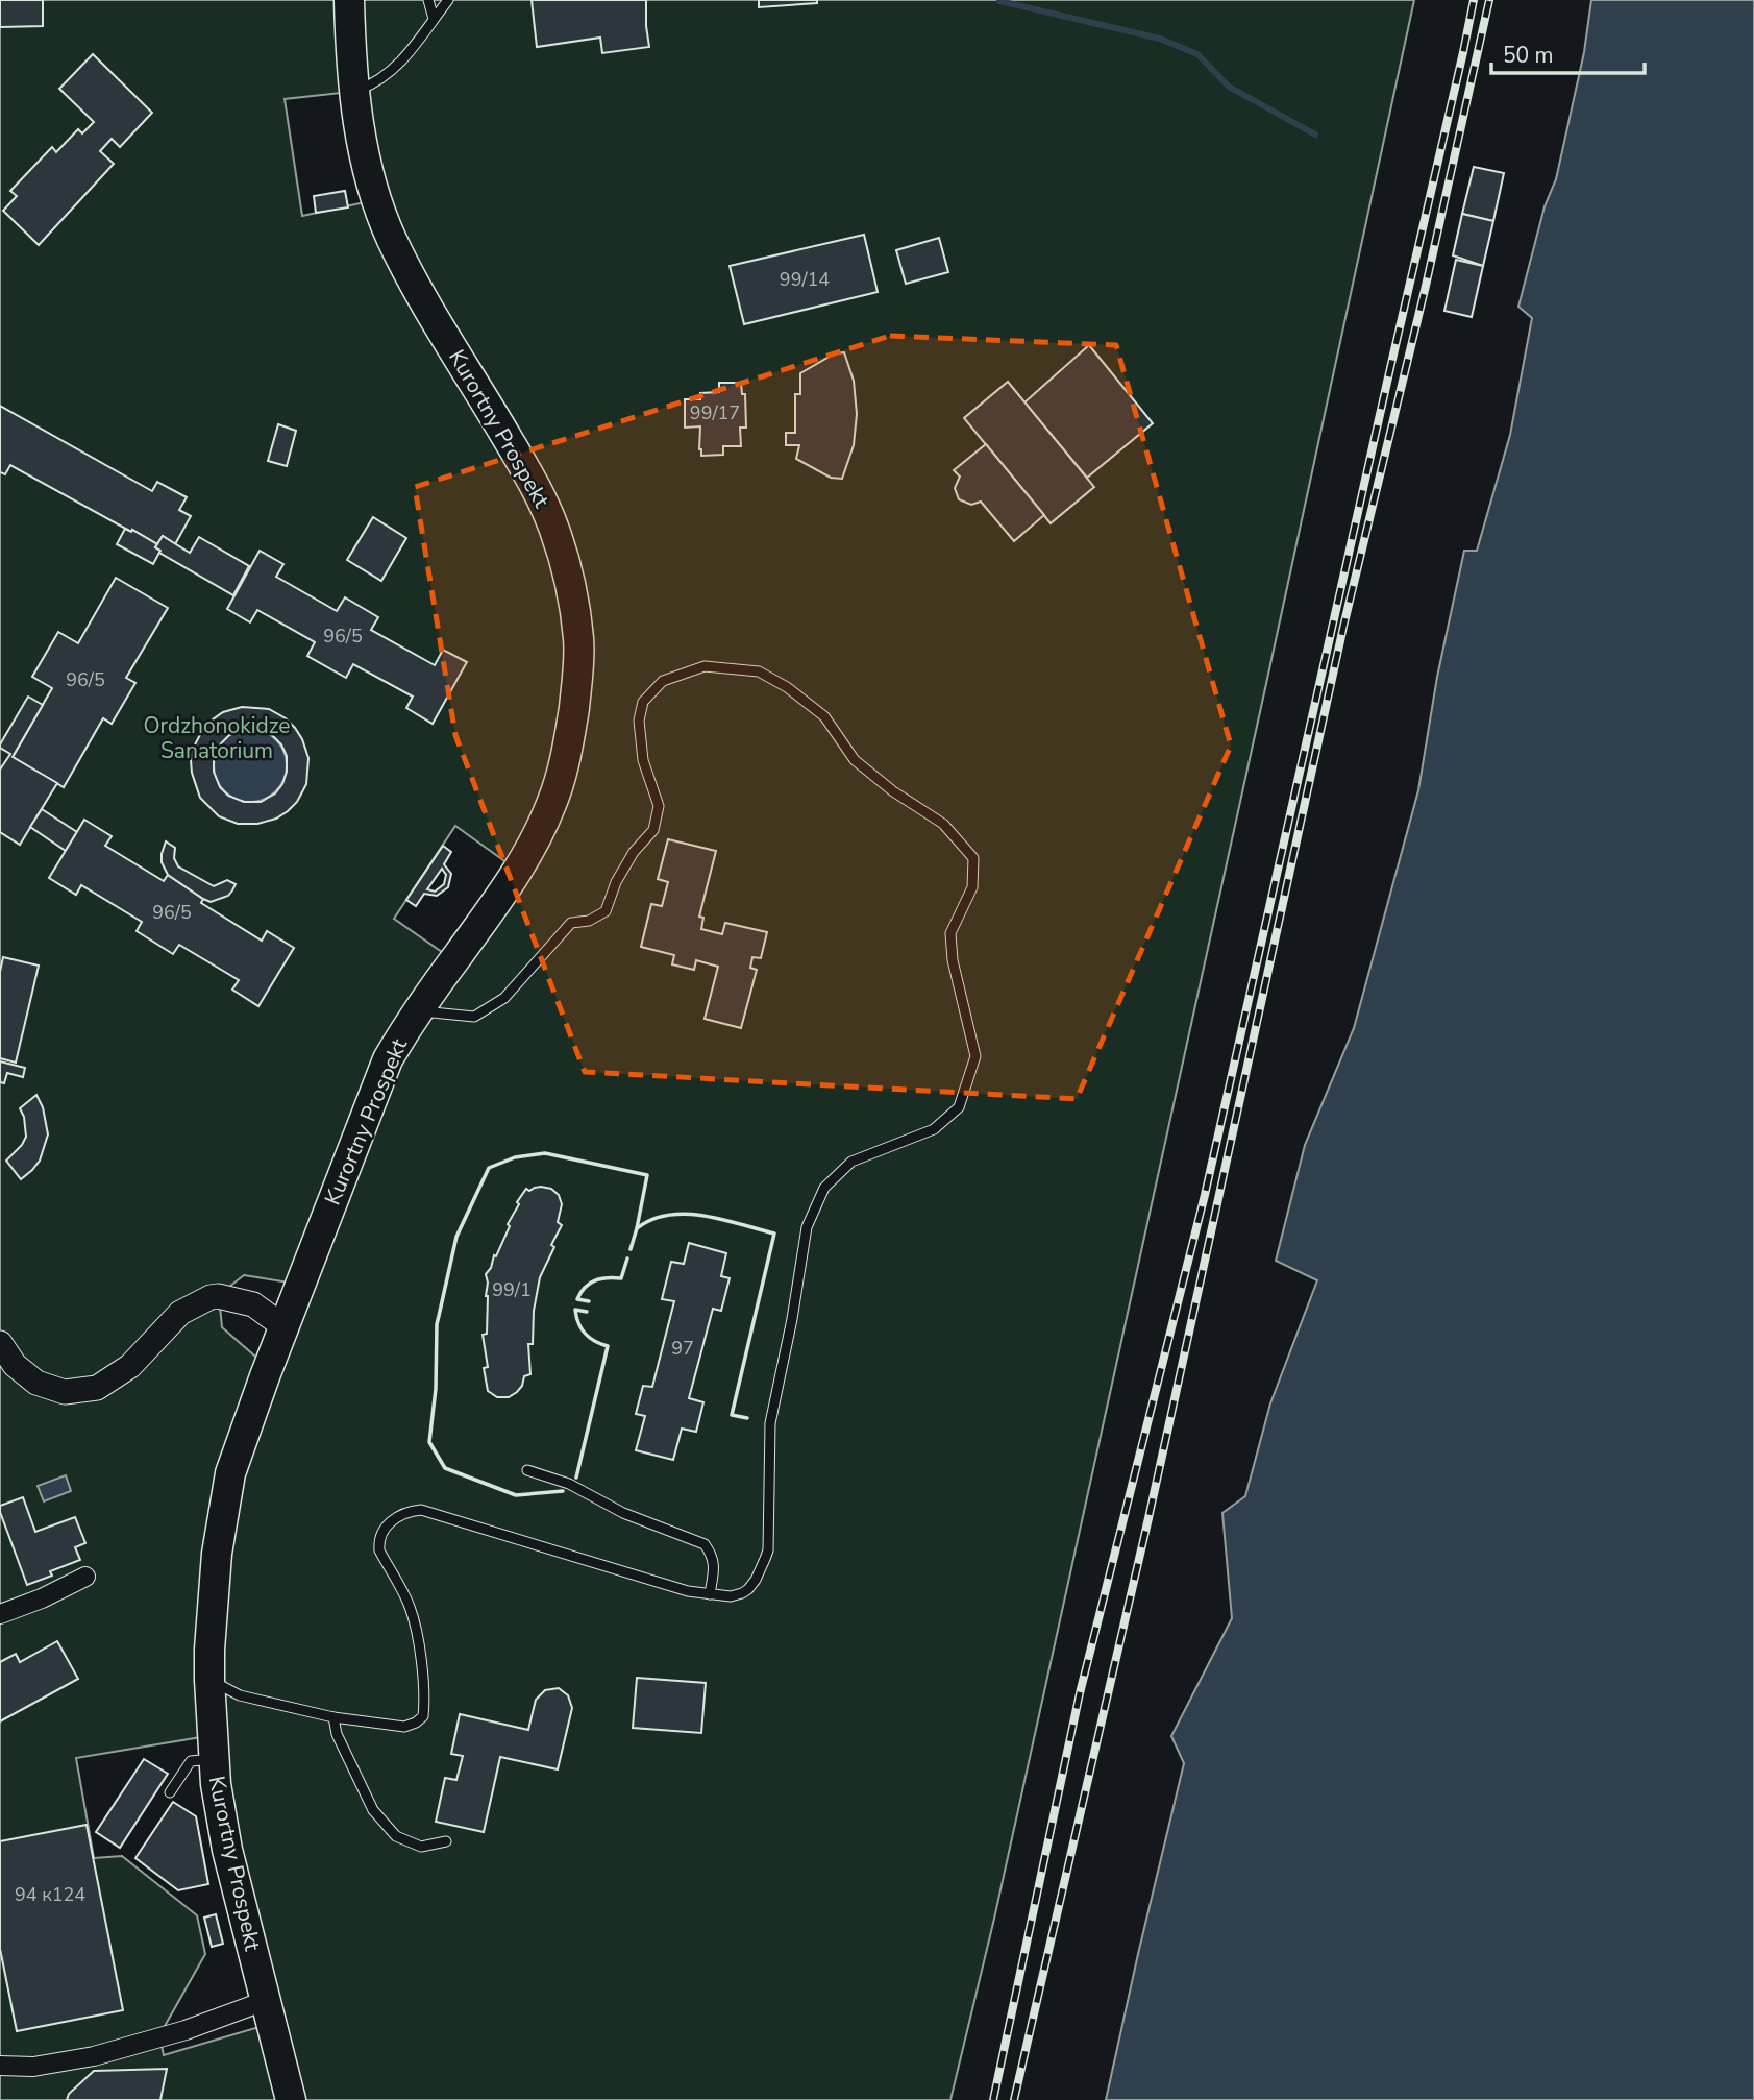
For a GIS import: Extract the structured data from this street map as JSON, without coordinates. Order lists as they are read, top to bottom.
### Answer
{
  "streets": {
    "main road": ["Kurortny Prospekt"]
  },
  "parks": ["Ordzhonokidze Sanatorium"],
  "house_numbers": [
    "99/14",
    "99/17",
    "96/5",
    "96/5",
    "96/5",
    "99/1",
    "97",
    "94 к124"
  ],
  "scale_bar": "50 m"
}
